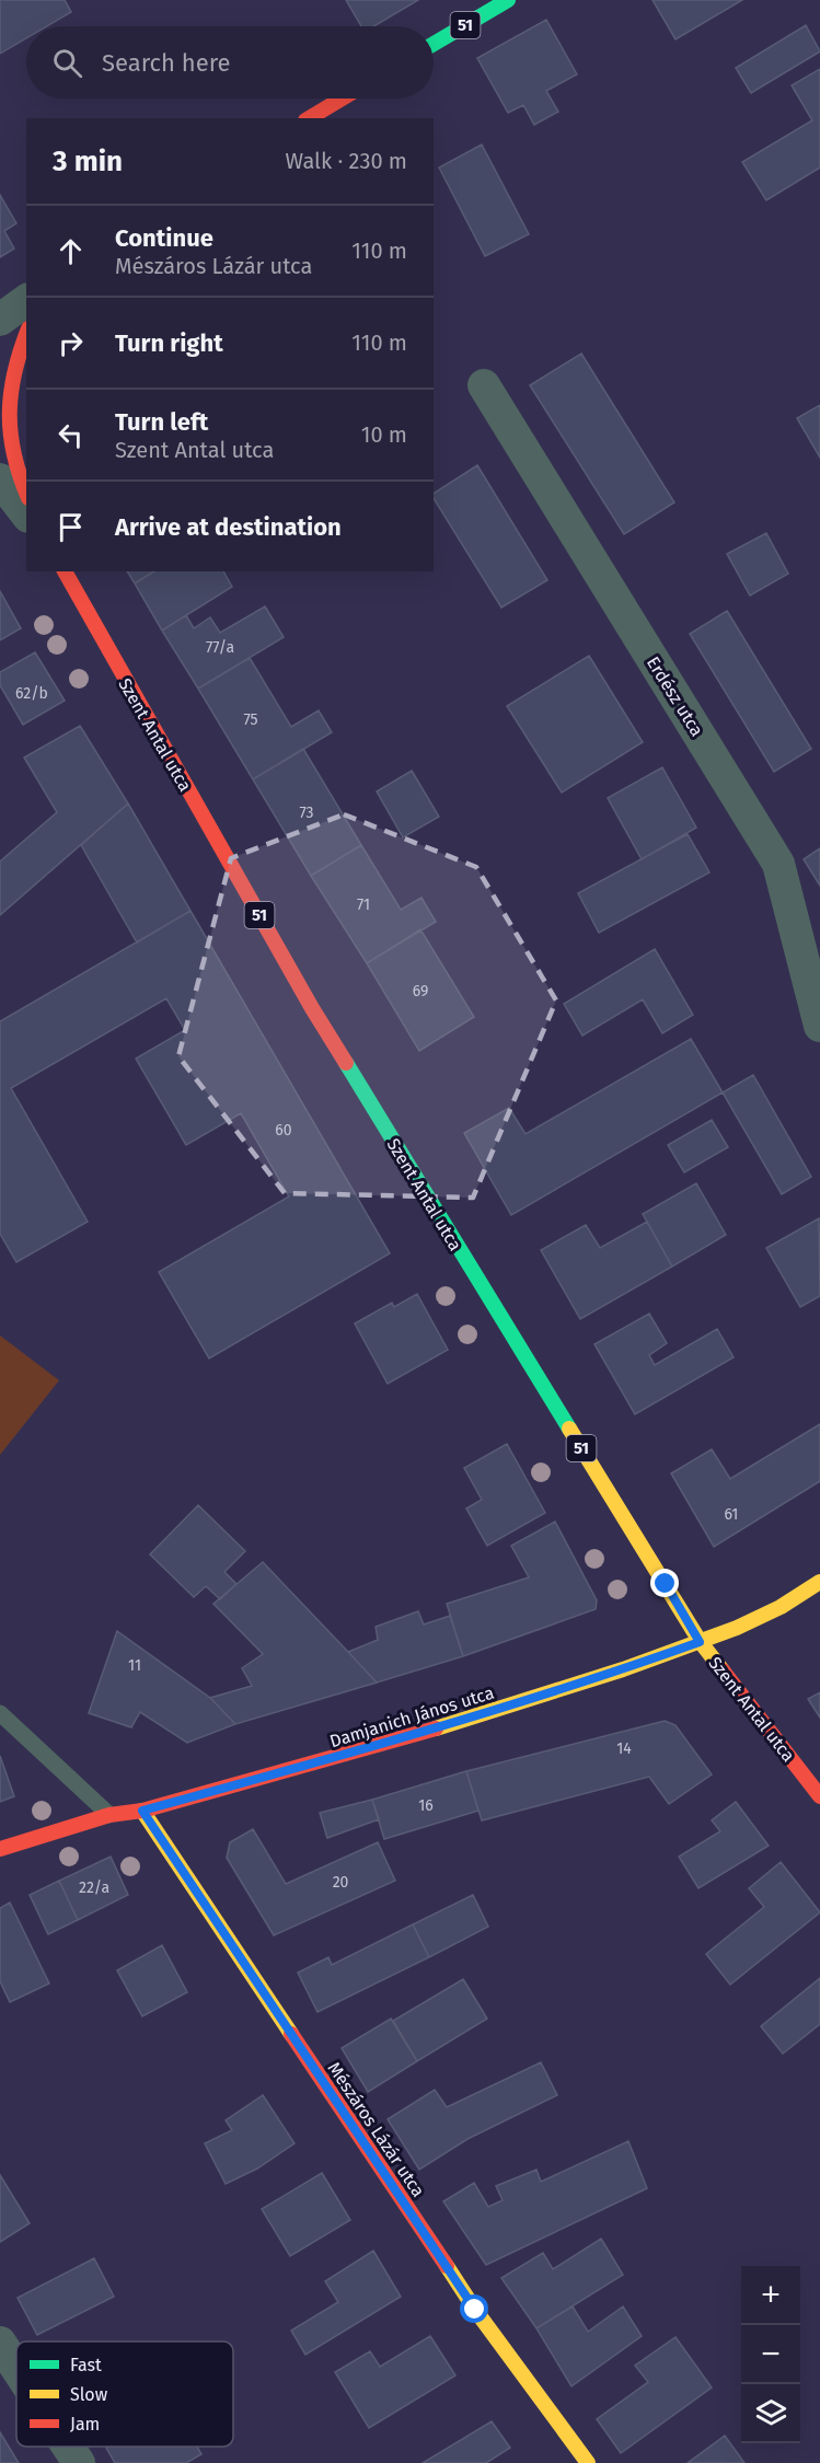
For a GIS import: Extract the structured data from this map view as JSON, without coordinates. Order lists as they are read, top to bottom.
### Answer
{
  "streets": {
    "main road": [
      "51",
      "Szent Antal utca",
      "Damjanich János utca",
      "Mészáros Lázár utca"
    ],
    "street": ["Erdész utca"]
  },
  "crossings": [
    ["Szent Antal utca", "Damjanich János utca"],
    ["Damjanich János utca", "Mészáros Lázár utca"]
  ],
  "house_numbers": [
    "77/a",
    "62/b",
    "75",
    "73",
    "71",
    "69",
    "60",
    "61",
    "11",
    "14",
    "16",
    "20",
    "22/a"
  ],
  "legend": ["Fast", "Slow", "Jam"],
  "page": {
    "search": "Search here",
    "heading": ["3 min", "Walk · 230 m"],
    "list": [
      ["Continue", "Mészáros Lázár utca", "110 m"],
      ["Turn right", "110 m"],
      ["Turn left", "Szent Antal utca", "10 m"],
      "Arrive at destination"
    ],
    "map_buttons": ["+", "−"]
  }
}
